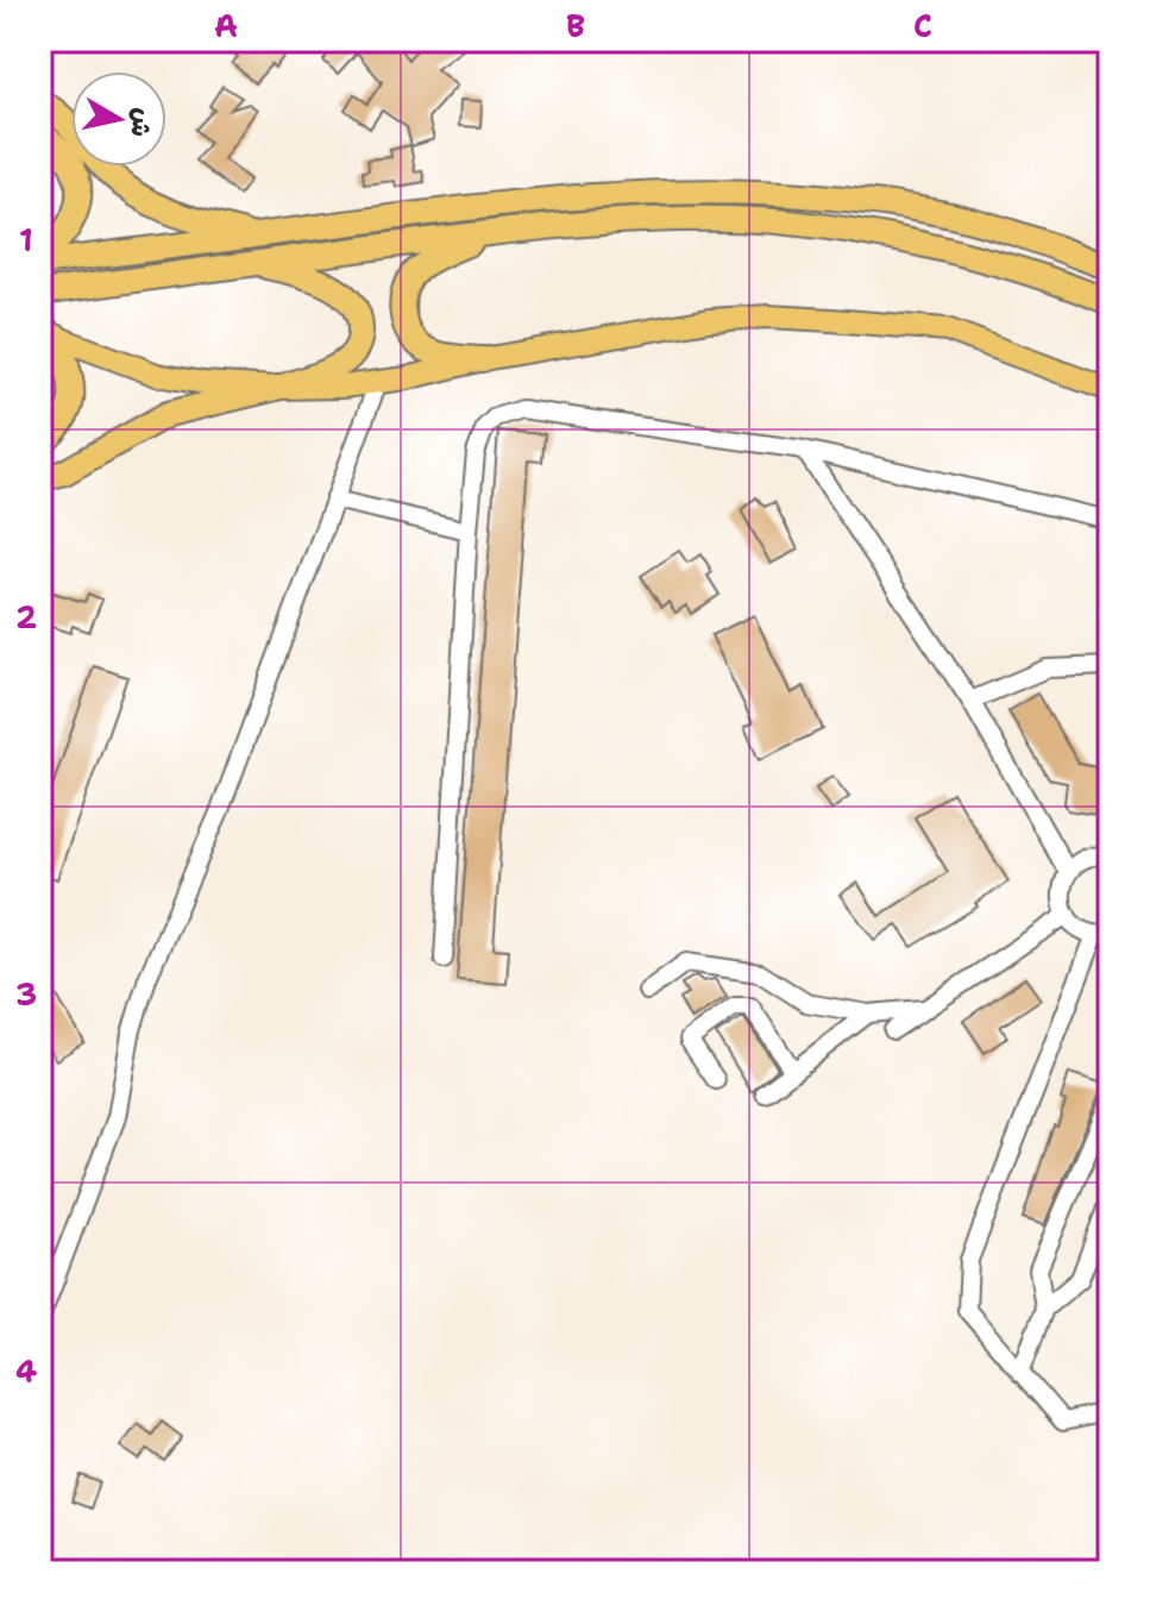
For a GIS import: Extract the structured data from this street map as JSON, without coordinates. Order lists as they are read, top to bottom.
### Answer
{
  "north": "right",
  "grid": {
    "columns": ["A", "B", "C"],
    "rows": [
      "1",
      "2",
      "3",
      "4"
    ]
  }
}
